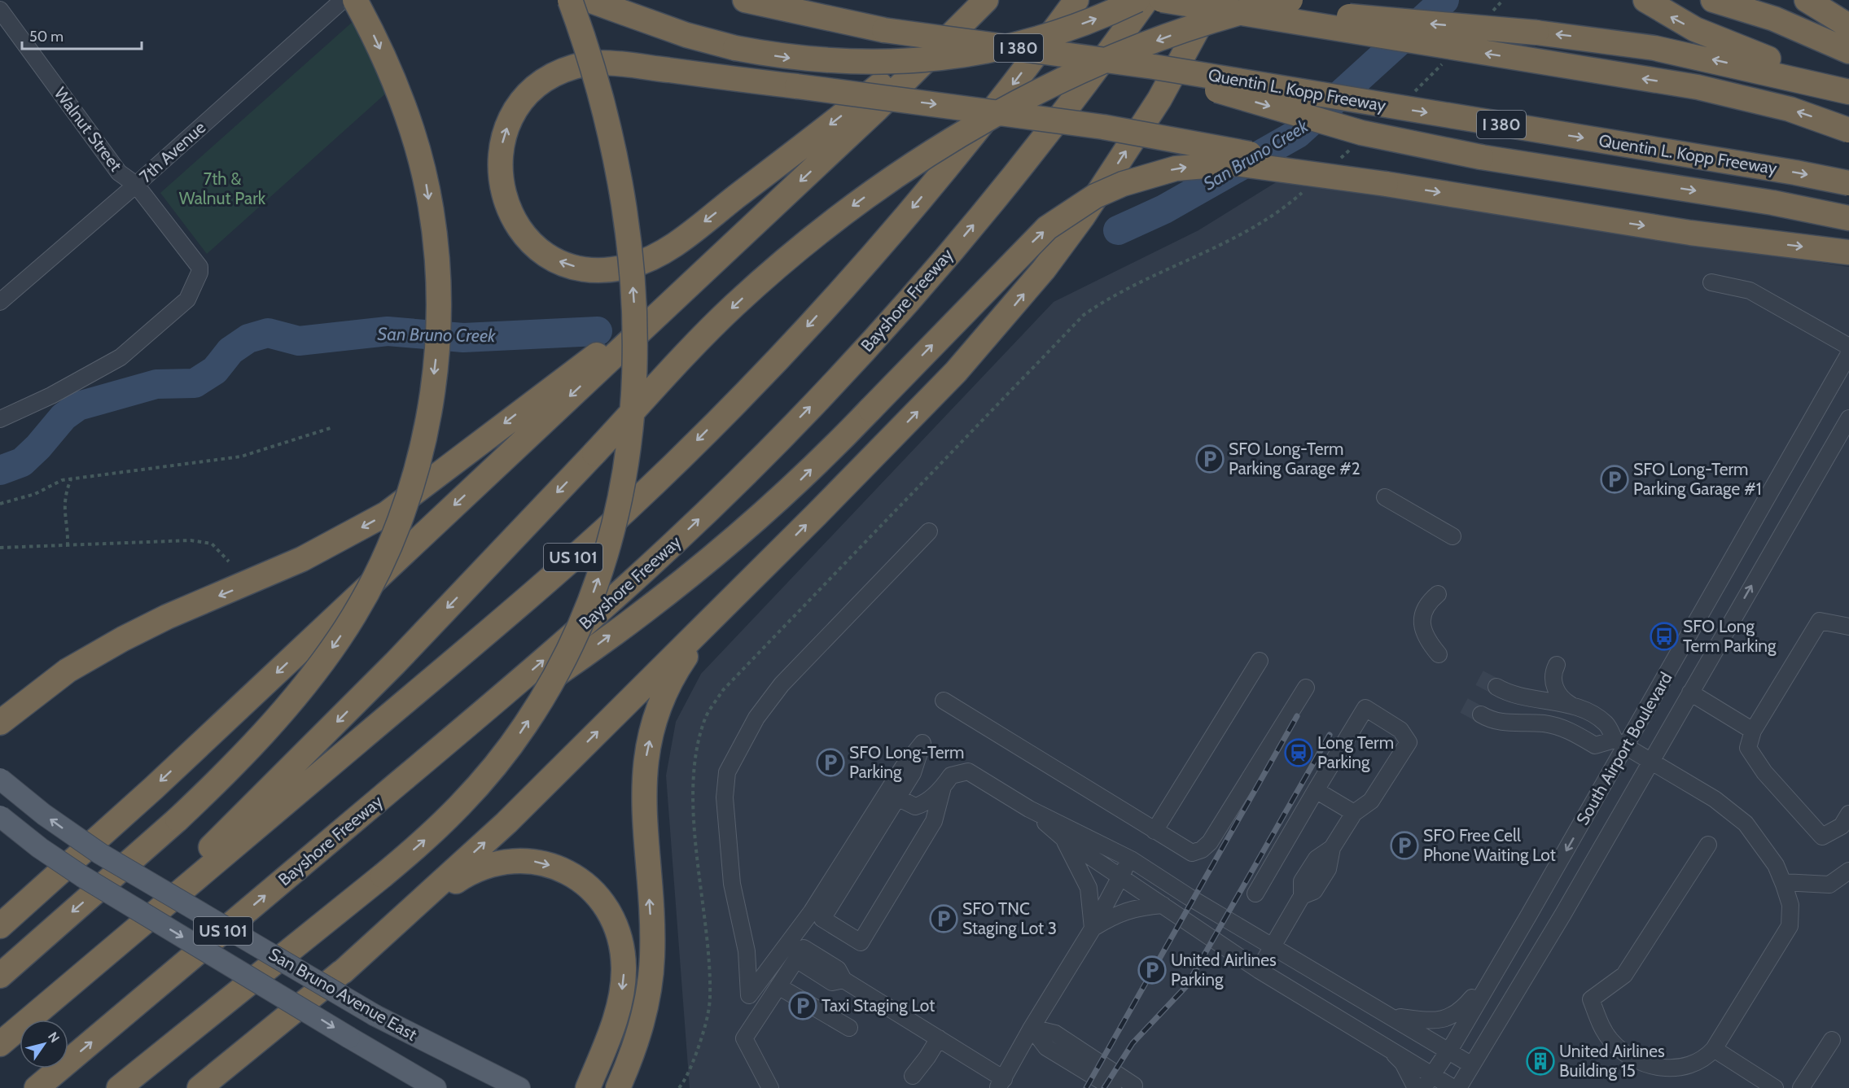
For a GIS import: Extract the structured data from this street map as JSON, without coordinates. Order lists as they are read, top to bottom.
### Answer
{
  "streets": {
    "highway": [
      "I 380",
      "Quentin L. Kopp Freeway",
      "Bayshore Freeway",
      "US 101"
    ],
    "main road": ["San Bruno Avenue East"],
    "street": ["Walnut Street", "7th Avenue", "South Airport Boulevard"]
  },
  "crossings": [
    ["Walnut Street", "7th Avenue"]
  ],
  "water": ["San Bruno Creek"],
  "parks": ["7th & Walnut Park"],
  "places": {
    "parking": [
      "SFO Long-Term Parking Garage #2",
      "SFO Long-Term Parking Garage #1",
      "SFO Long-Term Parking",
      "SFO Free Cell Phone Waiting Lot",
      "SFO TNC Staging Lot 3",
      "United Airlines Parking",
      "Taxi Staging Lot"
    ],
    "bus stop": ["SFO Long Term Parking"],
    "station": ["Long Term Parking"],
    "building": ["United Airlines Building 15"]
  },
  "scale_bar": "50 m",
  "north": "top right"
}
